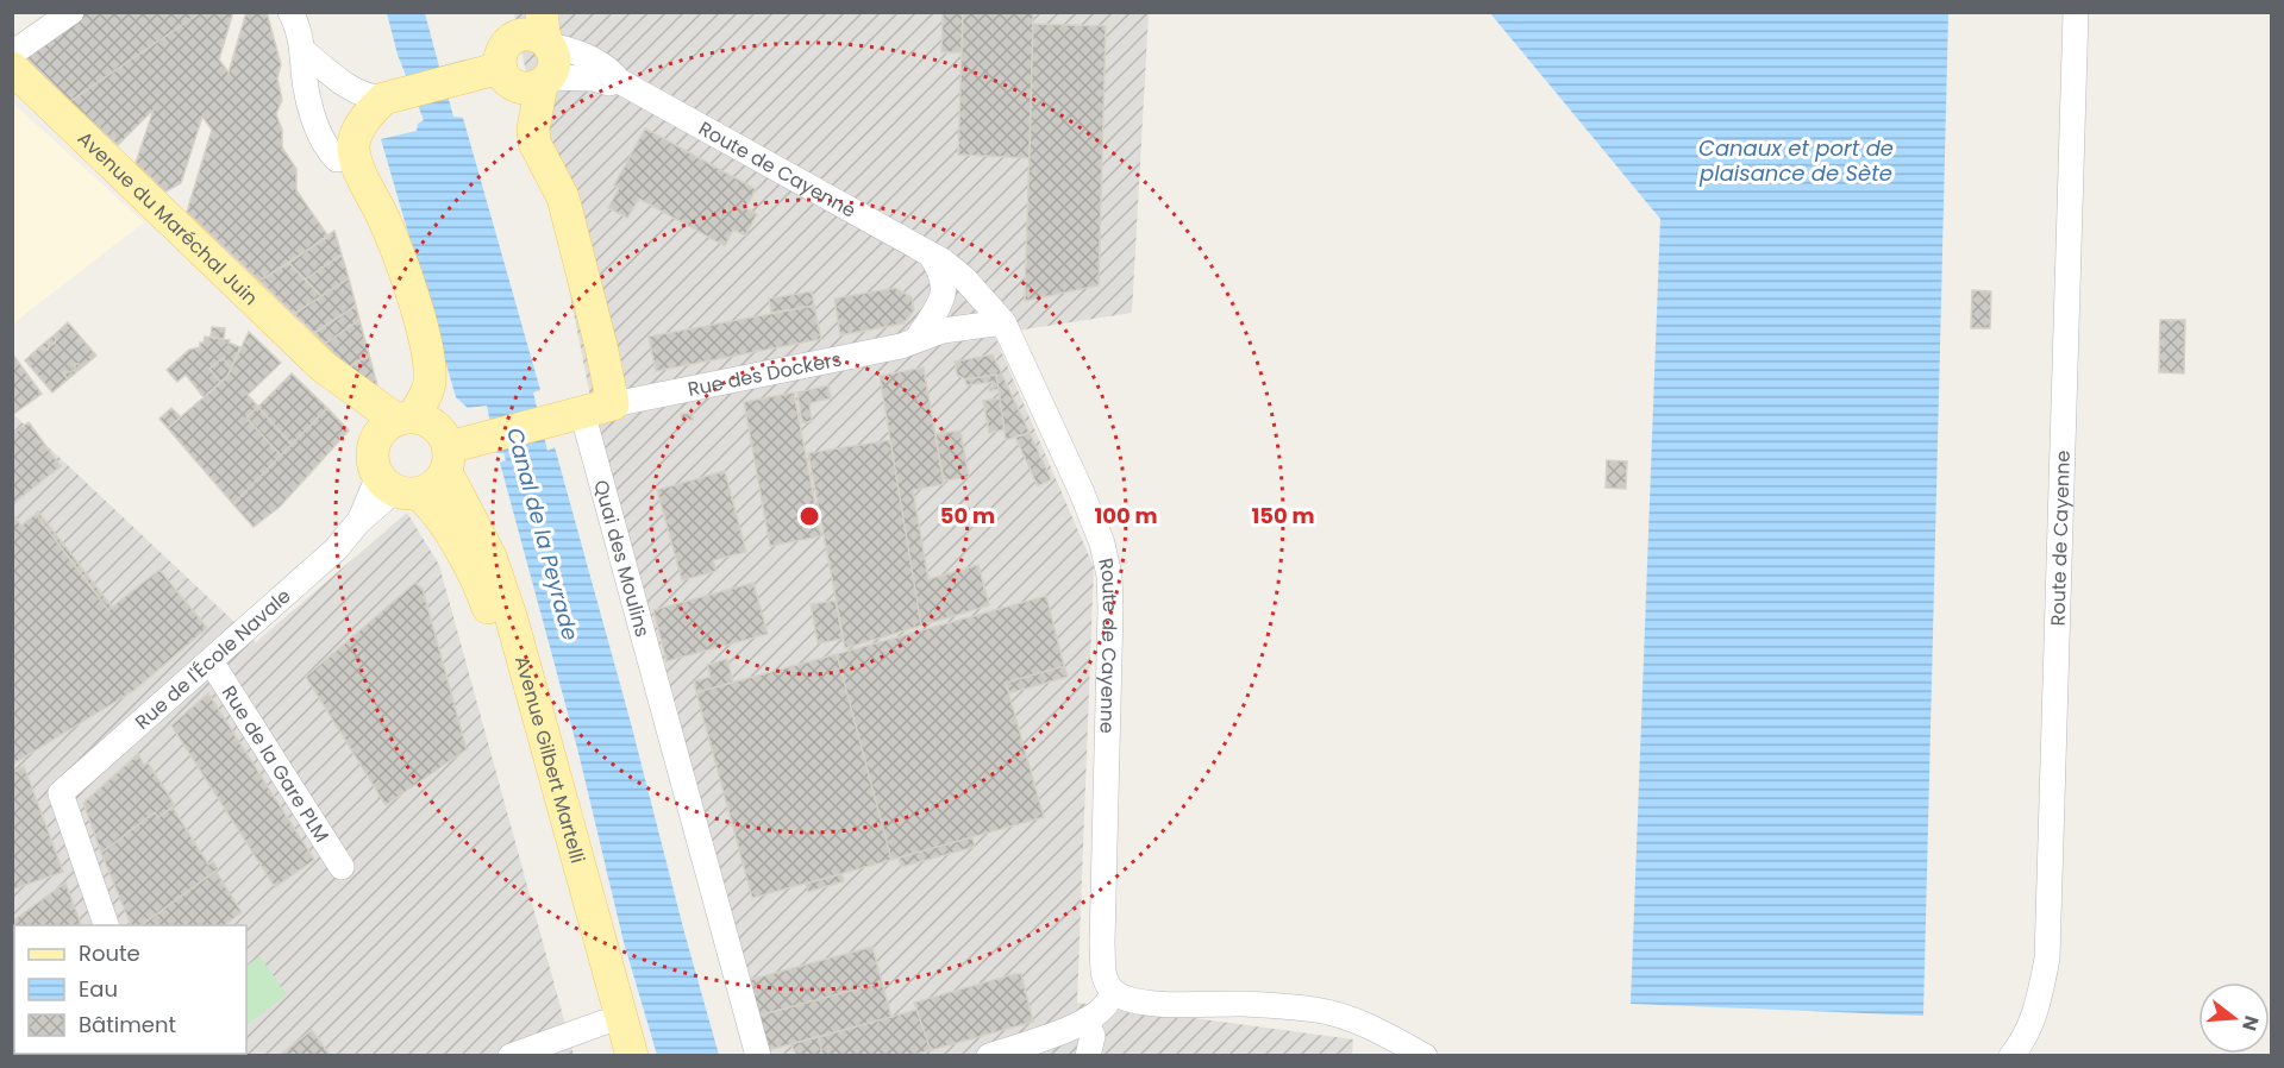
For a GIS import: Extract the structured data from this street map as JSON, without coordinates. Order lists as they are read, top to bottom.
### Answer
{
  "streets": {
    "main road": ["Avenue du Maréchal Juin", "Quai des Moulins", "Avenue Gilbert Martelli"],
    "street": [
      "Route de Cayenne",
      "Rue des Dockers",
      "Rue de l'École Navale",
      "Rue de la Gare PLM"
    ]
  },
  "crossings": [
    ["Route de Cayenne", "Rue des Dockers"],
    ["Route de Cayenne", "Quai des Moulins"],
    ["Avenue du Maréchal Juin", "Avenue Gilbert Martelli"],
    ["Rue des Dockers", "Quai des Moulins"],
    ["Rue de l'École Navale", "Avenue Gilbert Martelli"],
    ["Rue de l'École Navale", "Rue de la Gare PLM"]
  ],
  "water": ["Canaux et port de plaisance de Sète", "Canal de la Peyrade"],
  "legend": ["Route", "Eau", "Bâtiment"],
  "north": "right",
  "rings": ["50 m", "100 m", "150 m"]
}
